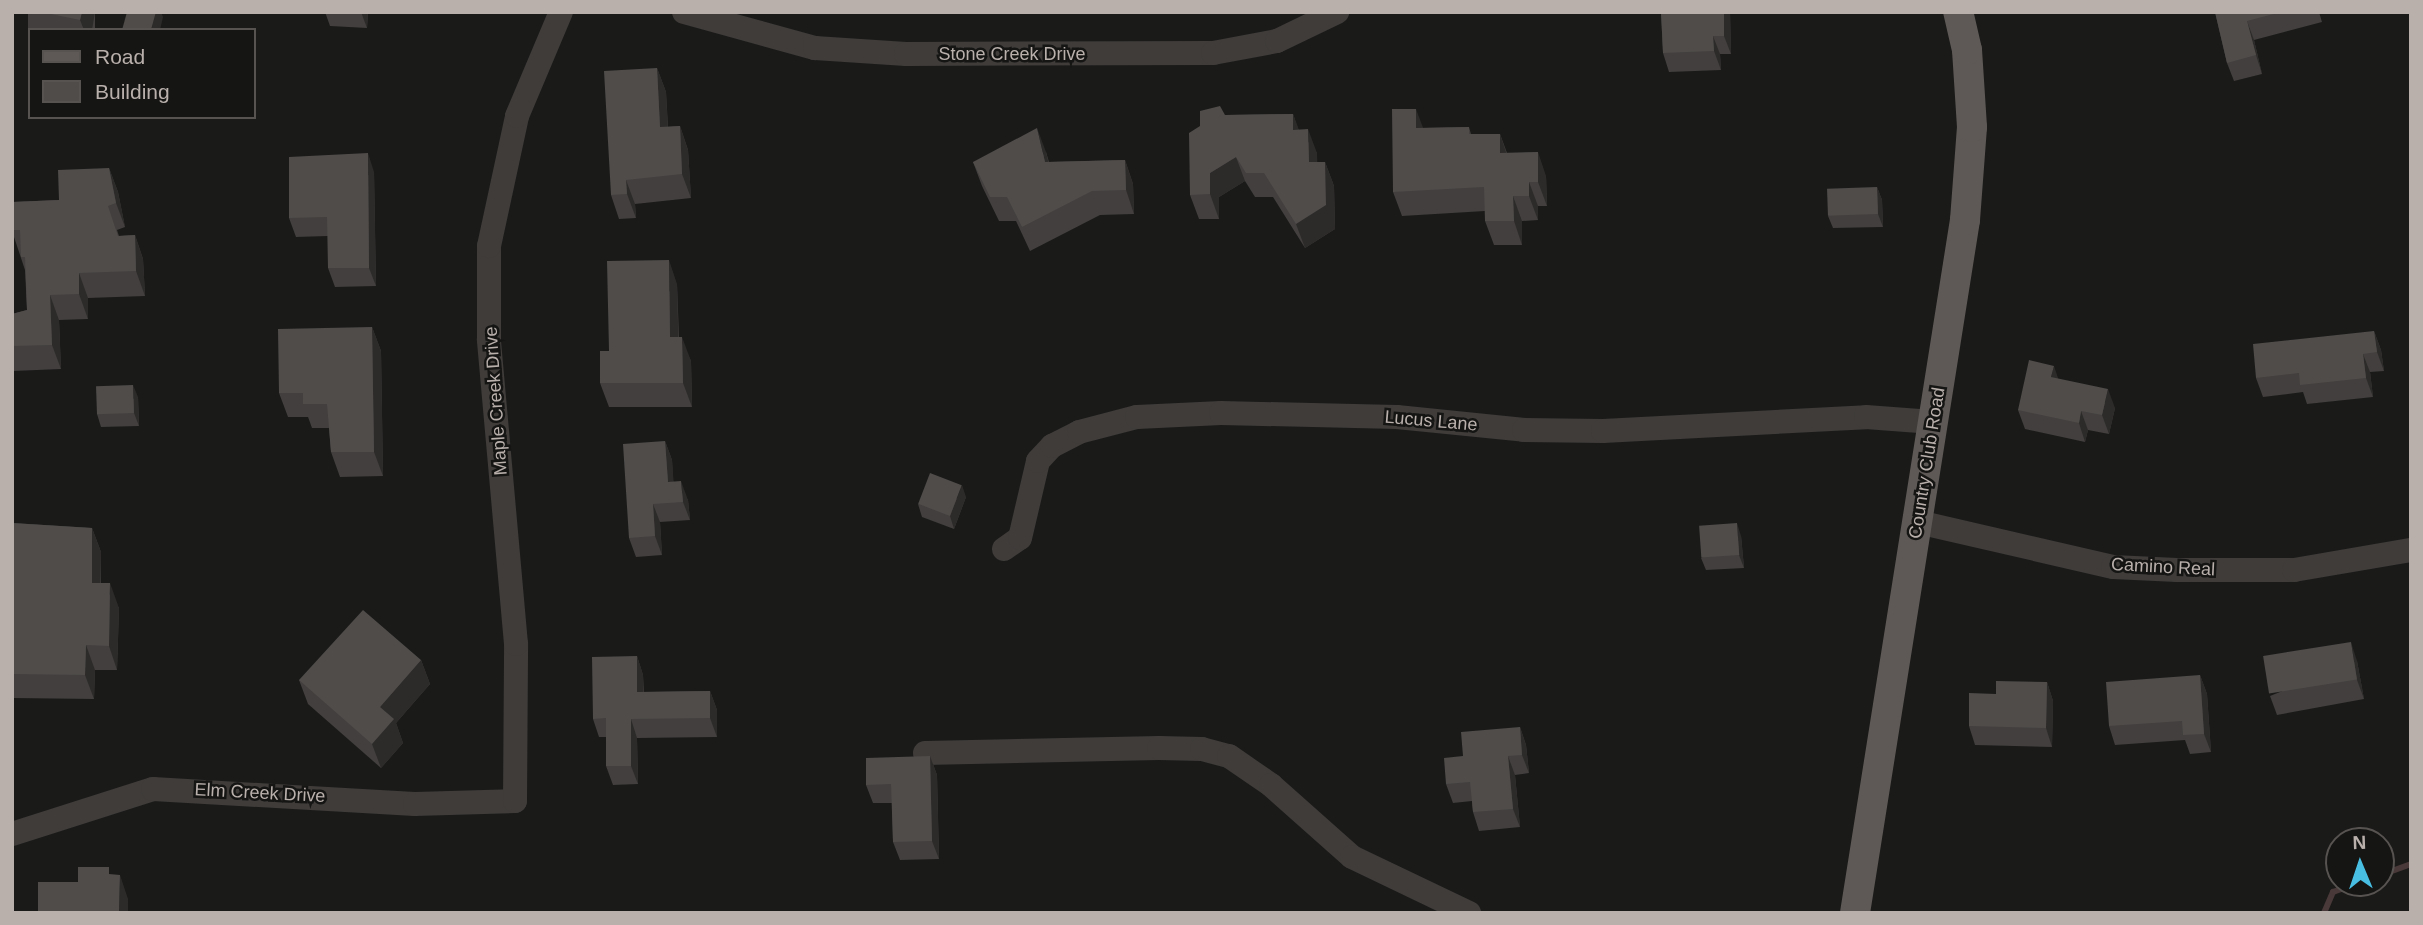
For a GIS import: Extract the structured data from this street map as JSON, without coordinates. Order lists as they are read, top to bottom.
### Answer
{
  "streets": {
    "main road": ["Country Club Road"],
    "street": [
      "Stone Creek Drive",
      "Maple Creek Drive",
      "Lucus Lane",
      "Camino Real",
      "Elm Creek Drive"
    ]
  },
  "crossings": [
    ["Maple Creek Drive", "Elm Creek Drive"],
    ["Lucus Lane", "Country Club Road"],
    ["Country Club Road", "Camino Real"]
  ],
  "legend": ["Road", "Building"],
  "north": "top"
}
